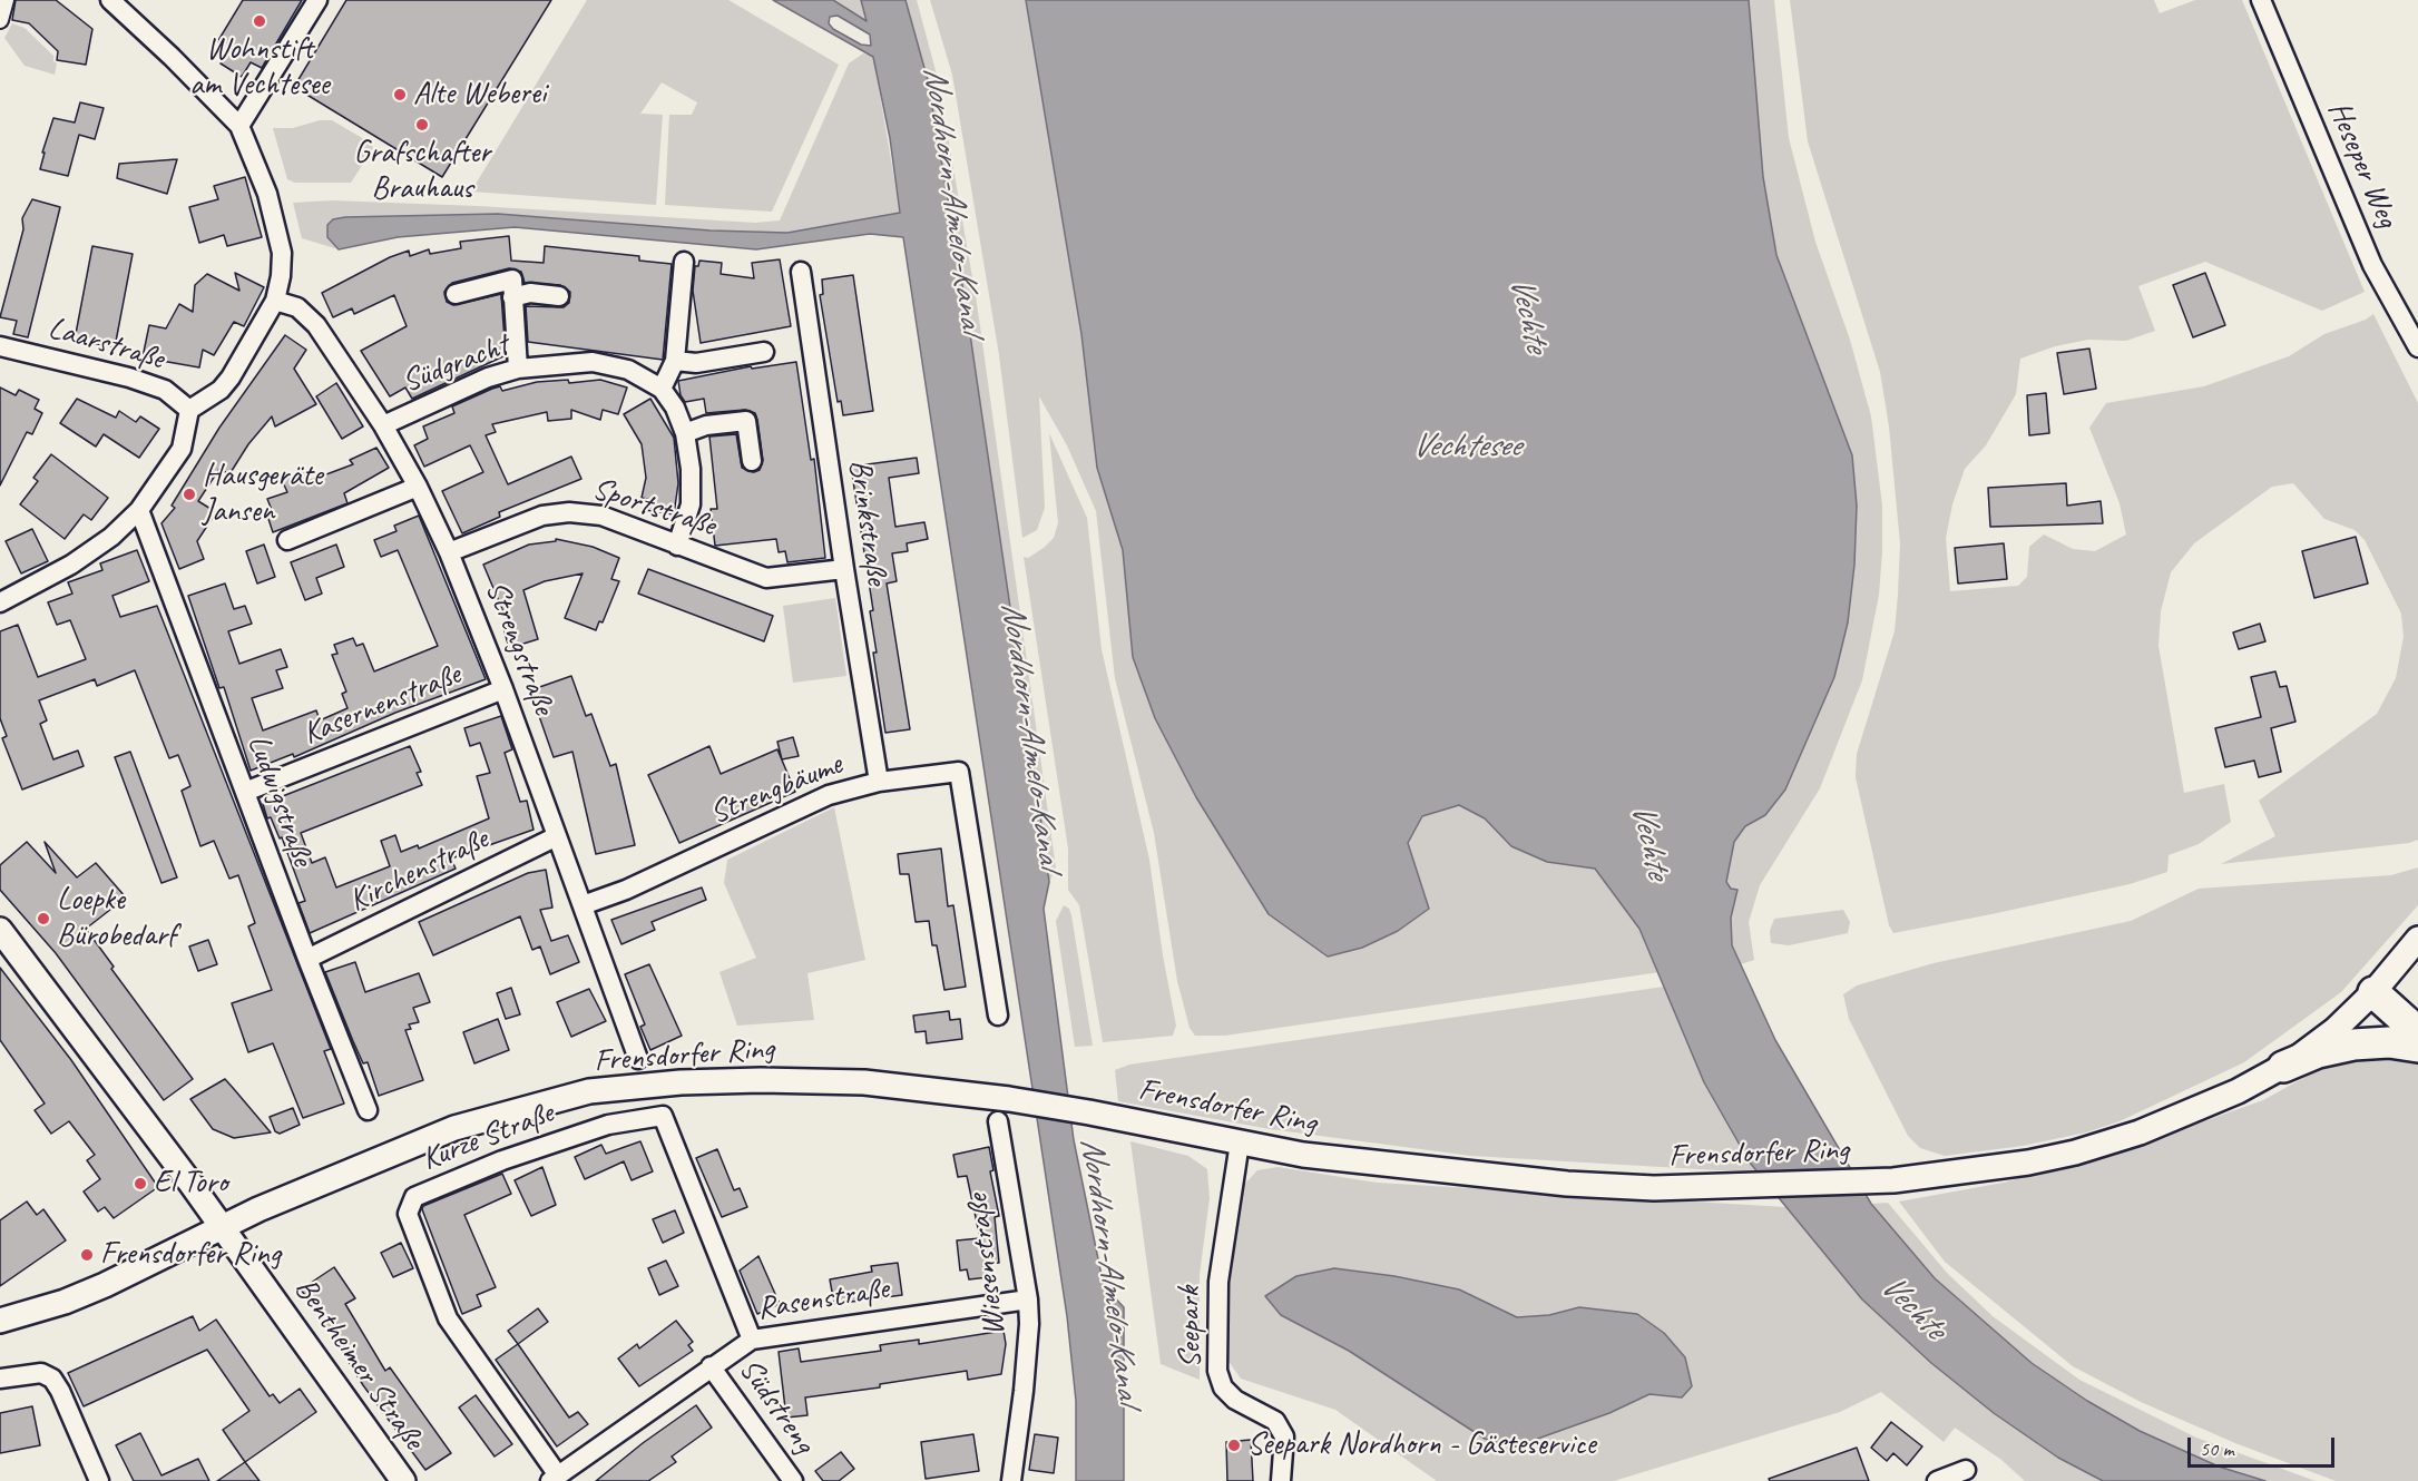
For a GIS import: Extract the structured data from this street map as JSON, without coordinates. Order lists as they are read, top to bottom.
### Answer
{
  "streets": {
    "street": [
      "Heseper Weg",
      "Laarstraße",
      "Südgracht",
      "Sportstraße",
      "Brinkstraße",
      "Strengstraße",
      "Kasernenstraße",
      "Strengbäume",
      "Ludwigstraße",
      "Kirchenstraße",
      "Frensdorfer Ring",
      "Kurze Straße",
      "Wiesenstraße",
      "Rasenstraße",
      "Seepark",
      "Bentheimer Straße",
      "Südstreng"
    ]
  },
  "crossings": [
    ["Südgracht", "Sportstraße"],
    ["Südgracht", "Strengstraße"],
    ["Sportstraße", "Brinkstraße"],
    ["Sportstraße", "Strengstraße"],
    ["Brinkstraße", "Strengbäume"],
    ["Strengstraße", "Kasernenstraße"],
    ["Strengstraße", "Strengbäume"],
    ["Strengstraße", "Kirchenstraße"],
    ["Kasernenstraße", "Ludwigstraße"],
    ["Ludwigstraße", "Kirchenstraße"],
    ["Frensdorfer Ring", "Seepark"],
    ["Frensdorfer Ring", "Bentheimer Straße"],
    ["Kurze Straße", "Rasenstraße"],
    ["Wiesenstraße", "Rasenstraße"],
    ["Rasenstraße", "Südstreng"]
  ],
  "water": ["Nordhorn-Almelo-Kanal", "Vechte", "Vechtesee"],
  "places": [
    "Wohnstift am Vechtesee",
    "Alte Weberei",
    "Grafschafter Brauhaus",
    "Hausgeräte Jansen",
    "Loepke Bürobedarf",
    "El Toro",
    "Frensdorfer Ring",
    "Seepark Nordhorn - Gästeservice"
  ],
  "scale_bar": "50 m"
}
